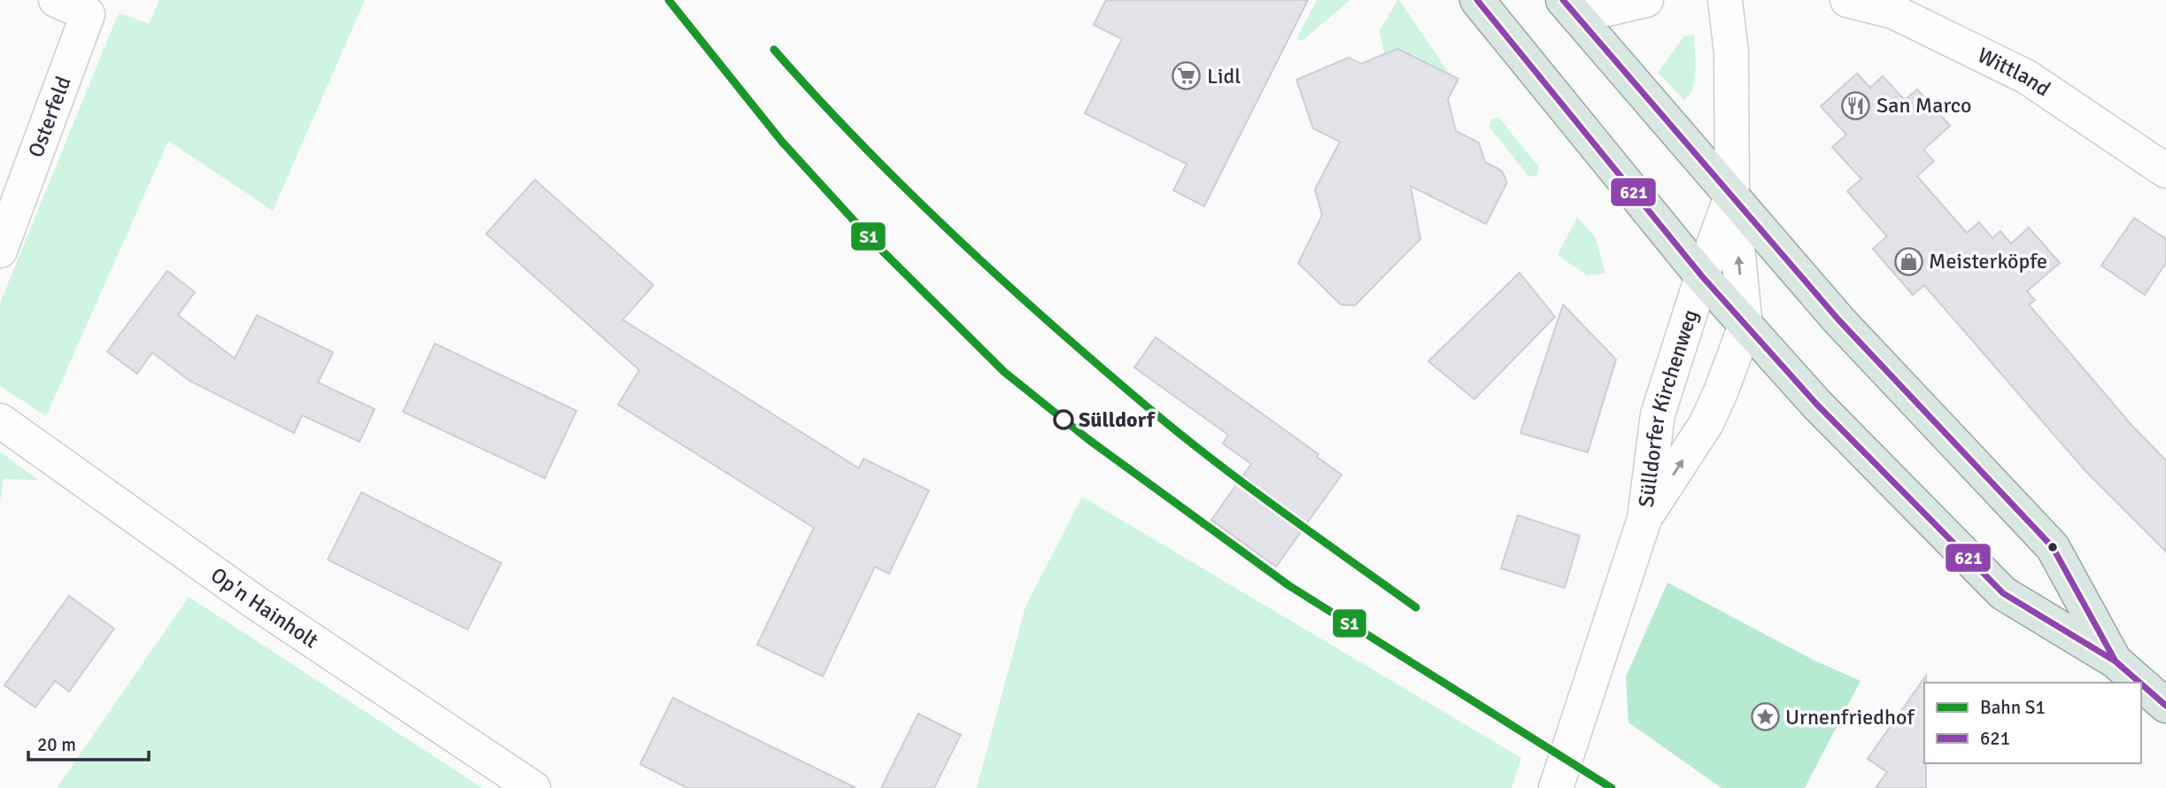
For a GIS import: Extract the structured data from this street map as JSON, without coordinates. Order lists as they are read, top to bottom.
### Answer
{
  "streets": {
    "street": [
      "Wittland",
      "Osterfeld",
      "Sülldorfer Kirchenweg",
      "Op'n Hainholt"
    ]
  },
  "places": {
    "supermarket": ["Lidl"],
    "restaurant": ["San Marco"],
    "shop": ["Meisterköpfe"],
    "other": ["Sülldorf"],
    "place": ["Urnenfriedhof"]
  },
  "lines": ["rail line S1", "transit line 621"],
  "legend": ["Bahn S1", "621"],
  "scale_bar": "20 m"
}
